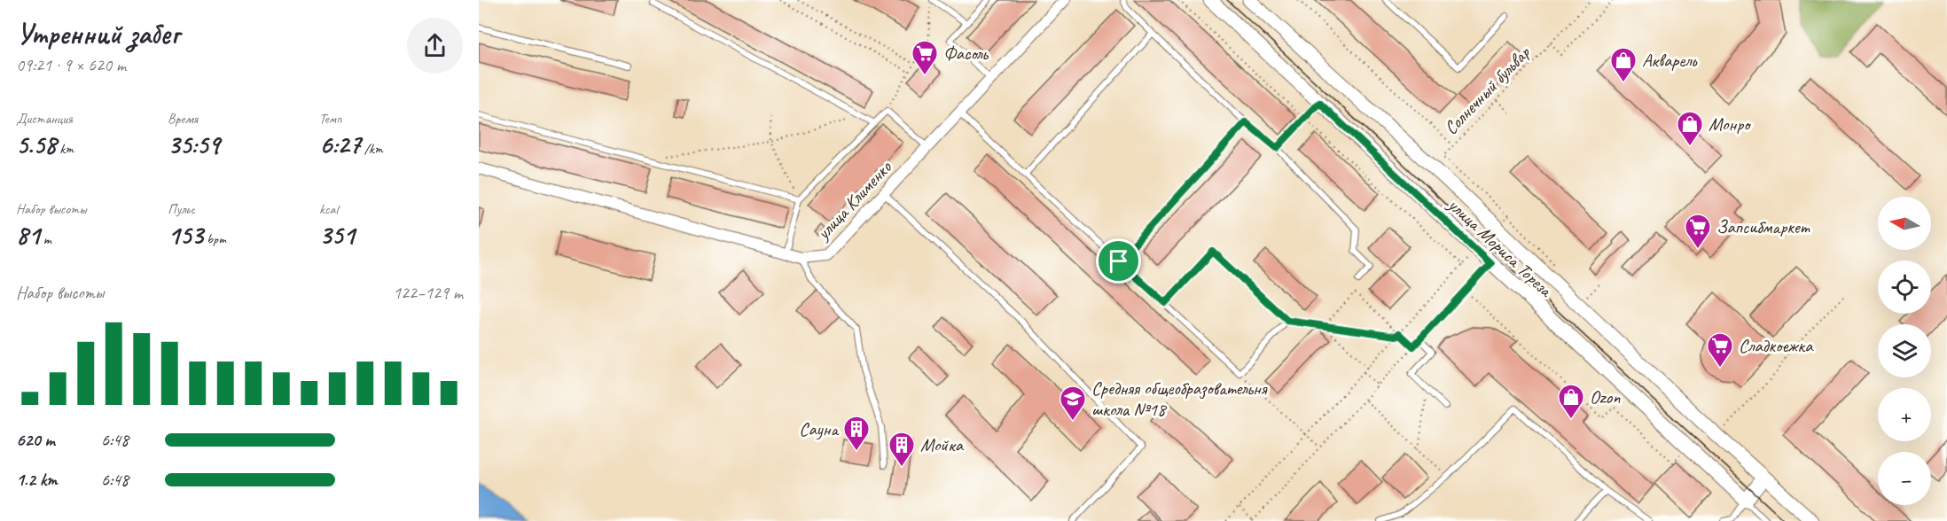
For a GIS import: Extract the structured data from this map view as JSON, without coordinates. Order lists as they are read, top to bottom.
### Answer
{
  "streets": {
    "street": ["улица Клименко", "улица Мориса Тореза"],
    "path": ["Солнечный бульвар"]
  },
  "places": {
    "supermarket": ["Фасоль", "Запсибмаркет", "Сладкоежка"],
    "shop": ["Акварель", "Монро", "Ozon"],
    "school or university": ["Средняя общеобразовательня школа №18"],
    "building": ["Сауна", "Мойка"]
  },
  "north": "left",
  "page": {
    "heading": ["Утренний забег", "09:21 · 9 × 620 m"],
    "stats": [
      ["Дистанция", "5.58 km"],
      ["Время", "35:59"],
      ["Темп", "6:27 /km"],
      ["Набор высоты", "81 m"],
      ["Пульс", "153 bpm"],
      ["kcal", "351"]
    ],
    "map_buttons": ["+", "−"],
    "chart": ["Набор высоты", "122–129 m"],
    "list": [
      {
        "name": "620 m",
        "note": "6:48"
      },
      {
        "name": "1.2 km",
        "note": "6:48"
      }
    ]
  }
}
